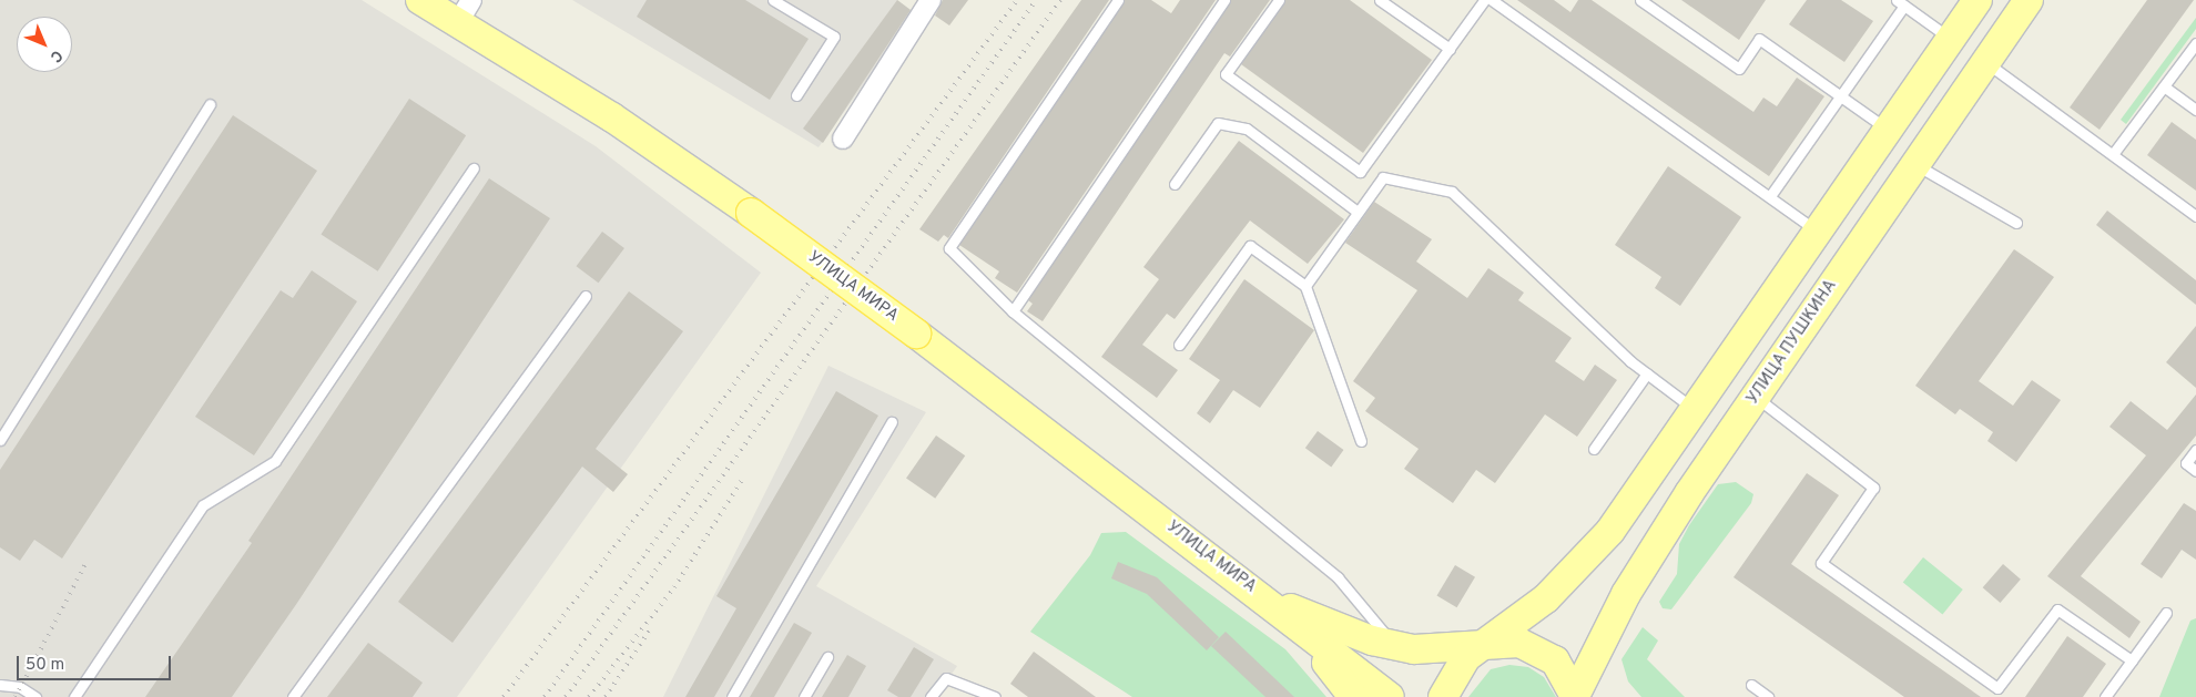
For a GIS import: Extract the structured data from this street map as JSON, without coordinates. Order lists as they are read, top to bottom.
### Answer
{
  "streets": {
    "main road": ["УЛИЦА МИРА", "УЛИЦА ПУШКИНА"]
  },
  "scale_bar": "50 m",
  "north": "bottom right"
}
